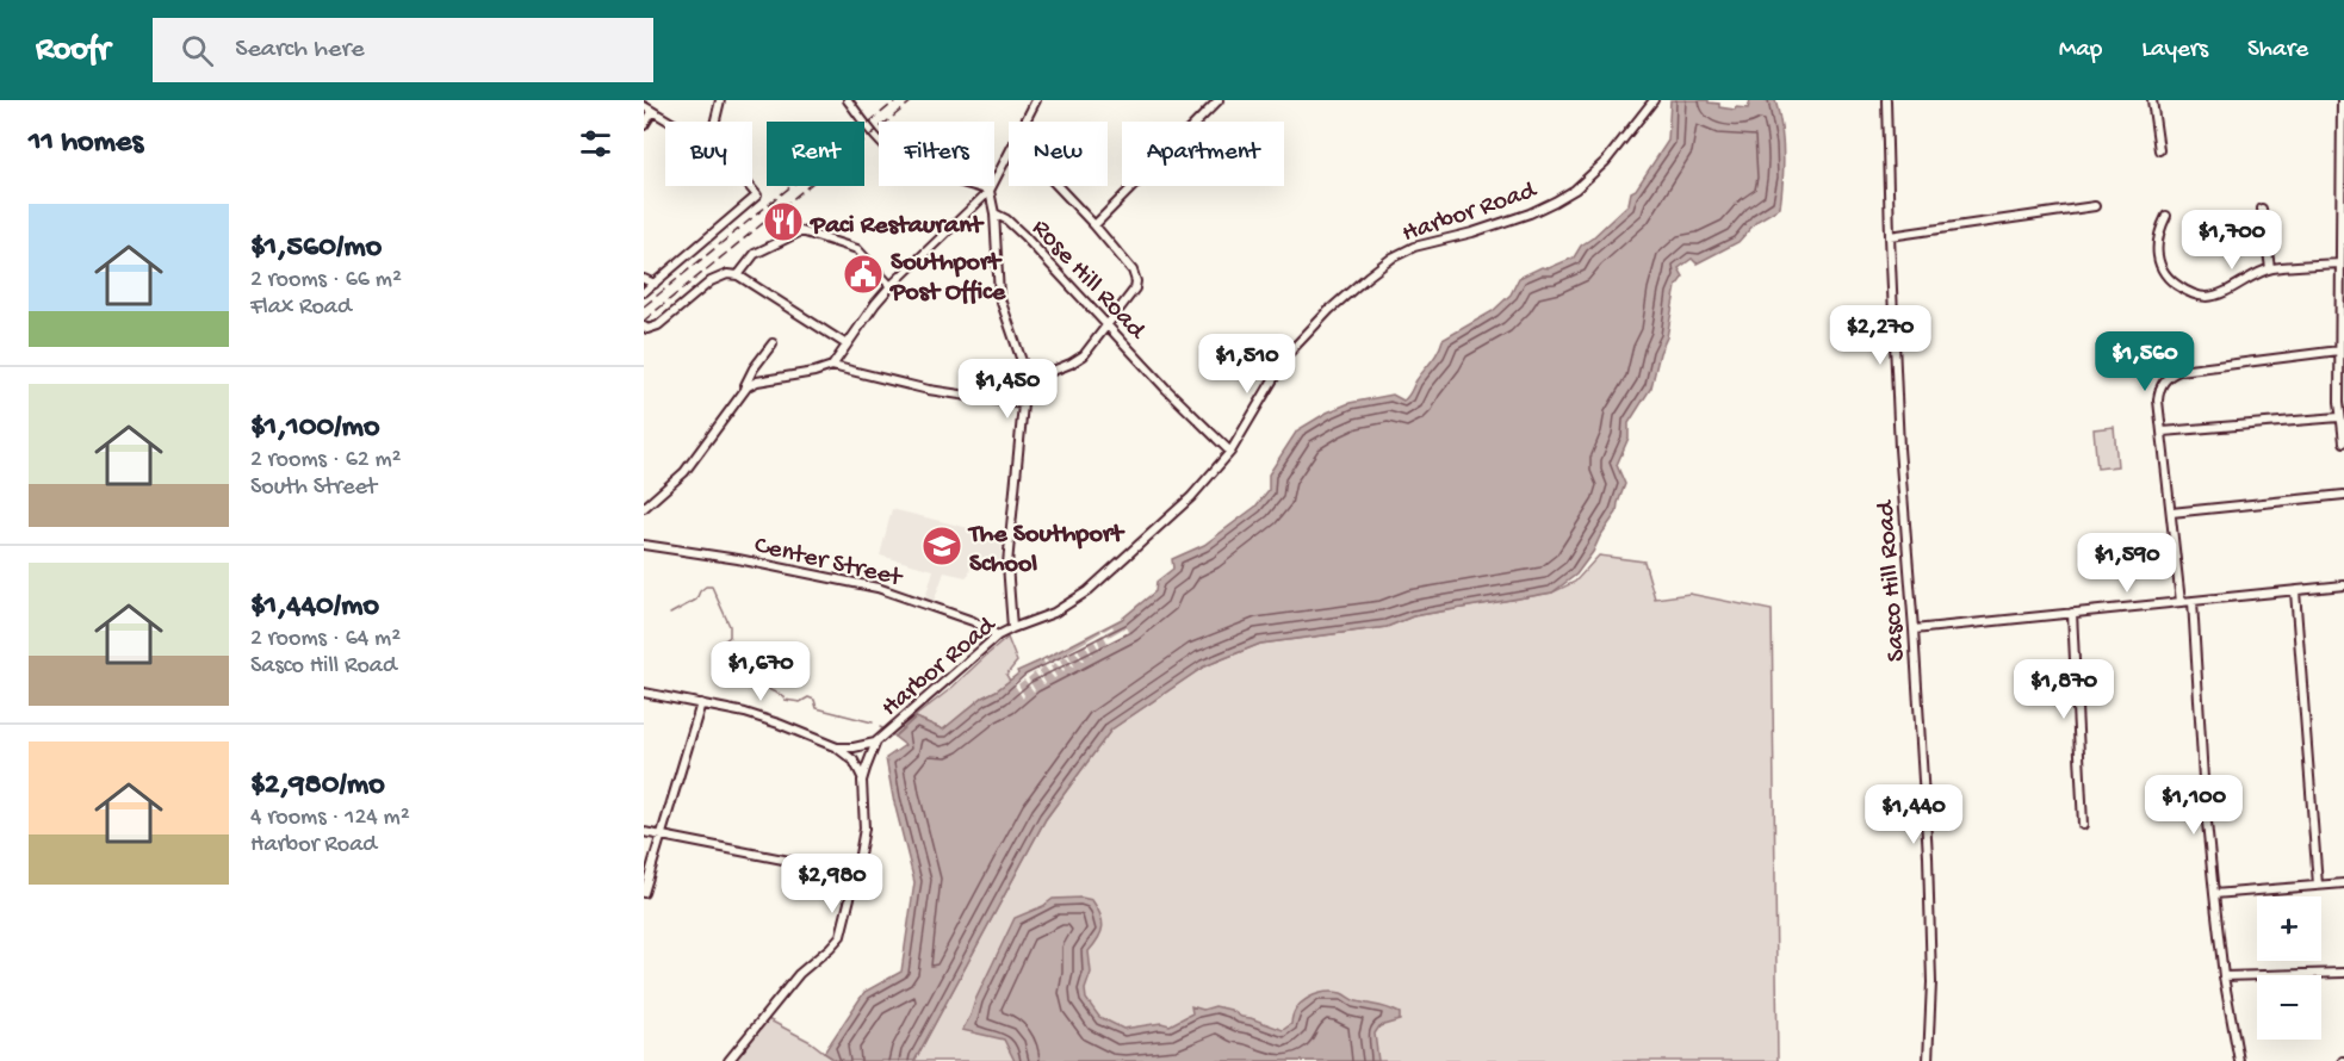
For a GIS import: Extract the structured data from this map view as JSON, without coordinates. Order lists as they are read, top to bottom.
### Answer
{
  "streets": {
    "street": [
      "Harbor Road",
      "Rose Hill Road",
      "Center Street",
      "Sasco Hill Road"
    ]
  },
  "crossings": [
    ["Harbor Road", "Rose Hill Road"],
    ["Harbor Road", "Center Street"]
  ],
  "places": {
    "restaurant": ["Paci Restaurant"],
    "public building": ["Southport Post Office"],
    "school or university": ["The Southport School"]
  },
  "page": {
    "header": "Roofr",
    "search": "Search here",
    "nav": ["Map", "Layers", "Share"],
    "heading": "11 homes",
    "chip": [
      "Buy",
      "Rent",
      "Filters",
      "New",
      "Apartment"
    ],
    "list": [
      {
        "name": "$1,560/mo",
        "note": "2 rooms · 66 m² · Flax Road"
      },
      {
        "name": "$1,100/mo",
        "note": "2 rooms · 62 m² · South Street"
      },
      {
        "name": "$1,440/mo",
        "note": "2 rooms · 64 m² · Sasco Hill Road"
      },
      {
        "name": "$2,980/mo",
        "note": "4 rooms · 124 m² · Harbor Road"
      }
    ],
    "price": [
      "$1,700",
      "$2,270",
      "$1,560",
      "$1,510",
      "$1,450",
      "$1,590",
      "$1,670",
      "$1,870",
      "$1,100",
      "$1,440",
      "$2,980"
    ],
    "map_buttons": ["+", "−"]
  }
}
